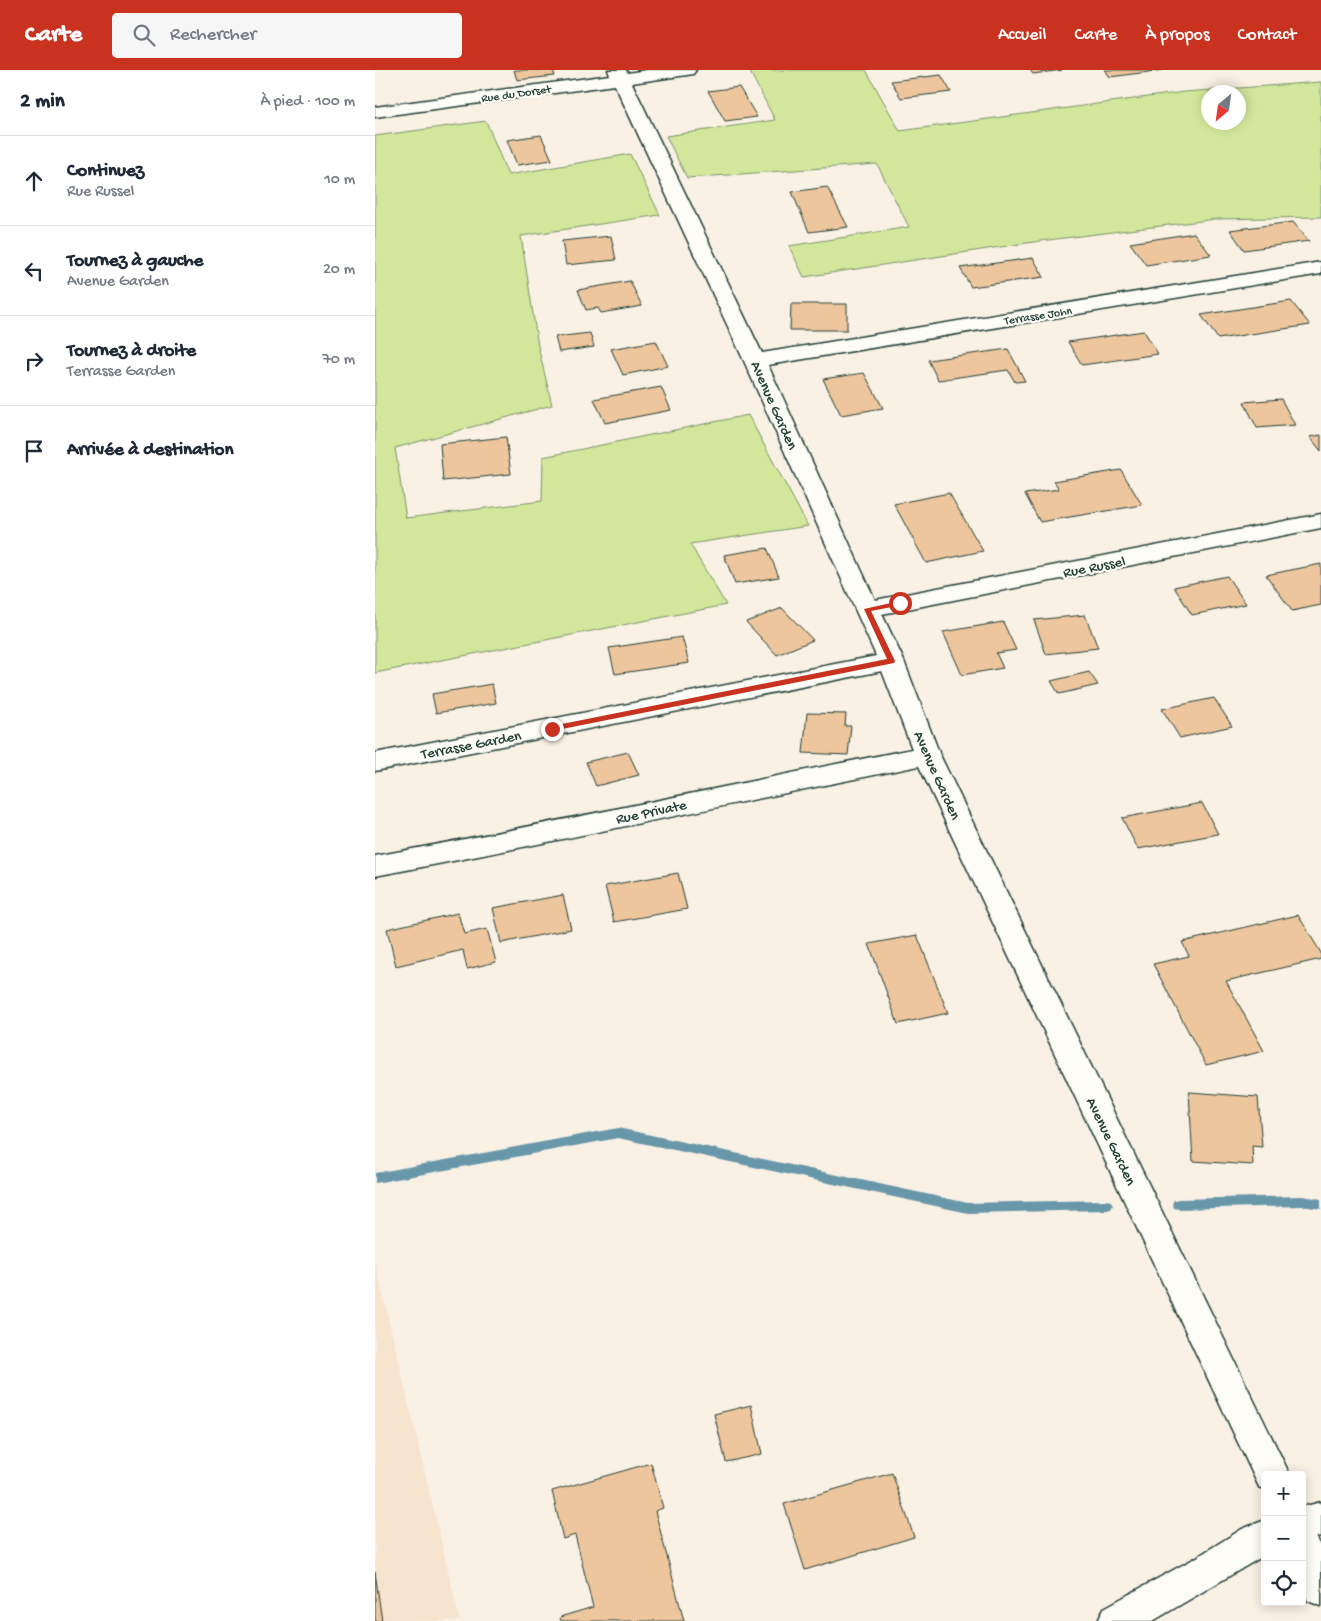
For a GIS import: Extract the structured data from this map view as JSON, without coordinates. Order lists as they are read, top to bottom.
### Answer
{
  "streets": {
    "street": [
      "Rue du Dorset",
      "Terrasse John",
      "Avenue Garden",
      "Rue Russel",
      "Terrasse Garden",
      "Rue Private"
    ]
  },
  "crossings": [
    ["Rue du Dorset", "Avenue Garden"],
    ["Terrasse John", "Avenue Garden"],
    ["Avenue Garden", "Rue Russel"],
    ["Avenue Garden", "Terrasse Garden"],
    ["Avenue Garden", "Rue Private"]
  ],
  "north": "bottom left",
  "page": {
    "header": "Carte",
    "search": "Rechercher",
    "nav": [
      "Accueil",
      "Carte",
      "À propos",
      "Contact"
    ],
    "heading": ["2 min", "À pied · 100 m"],
    "list": [
      ["Continuez", "Rue Russel", "10 m"],
      ["Tournez à gauche", "Avenue Garden", "20 m"],
      ["Tournez à droite", "Terrasse Garden", "70 m"],
      "Arrivée à destination"
    ],
    "map_buttons": ["+", "−"]
  }
}
